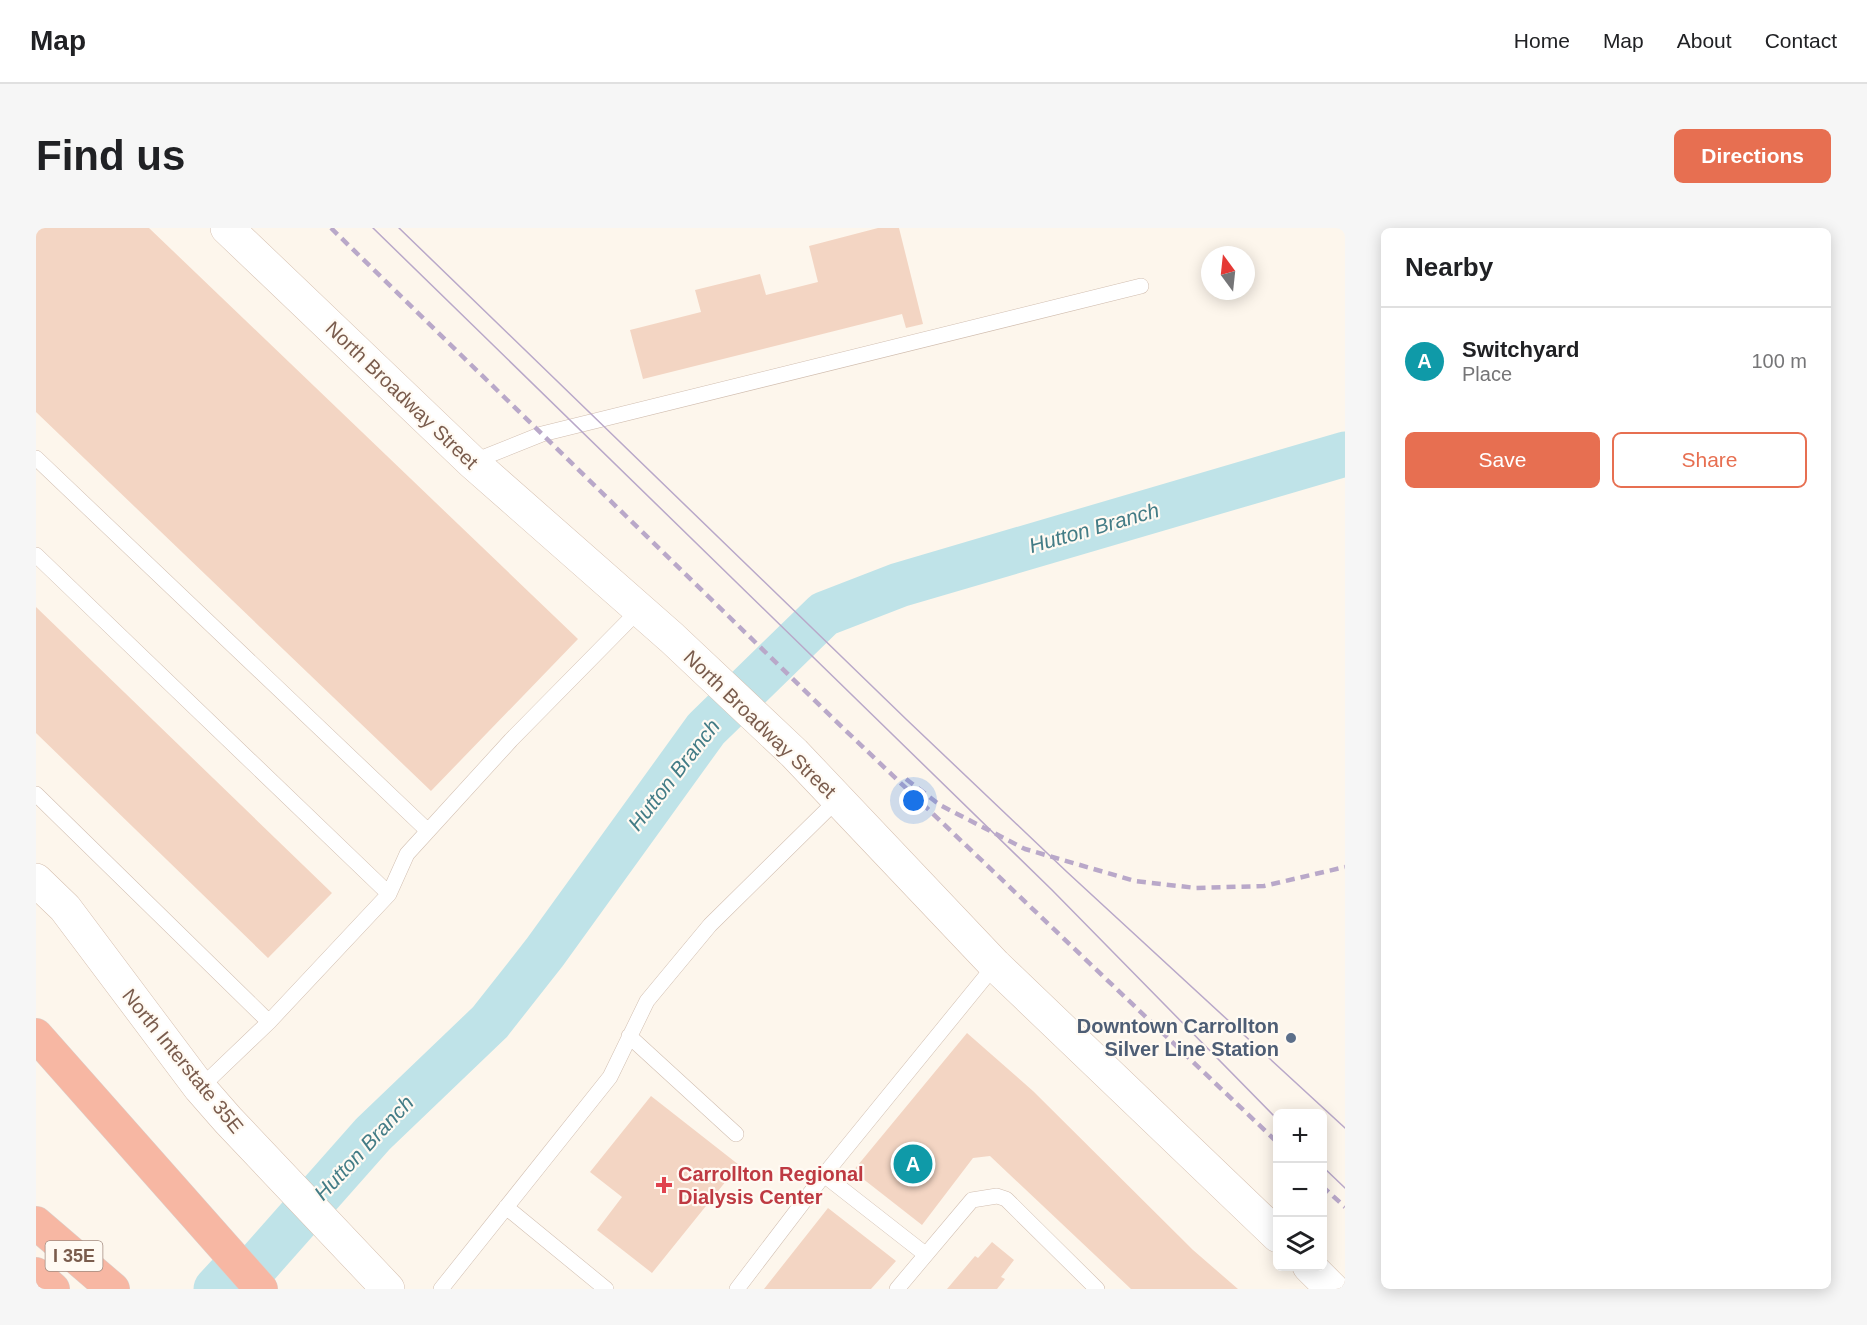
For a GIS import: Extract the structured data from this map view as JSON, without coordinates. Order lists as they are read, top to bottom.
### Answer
{
  "streets": {
    "highway": ["I 35E"],
    "street": ["North Broadway Street", "North Interstate 35E"]
  },
  "water": ["Hutton Branch"],
  "places": {
    "other": ["Downtown Carrollton Silver Line Station"],
    "health": ["Carrollton Regional Dialysis Center"]
  },
  "north": "top",
  "page": {
    "header": "Map",
    "nav": [
      "Home",
      "Map",
      "About",
      "Contact"
    ],
    "buttons": [
      "Directions",
      ["Save", "Share"]
    ],
    "title": "Find us",
    "heading": "Nearby",
    "list": [
      {
        "mark": "A",
        "name": "Switchyard",
        "note": "Place",
        "value": "100 m"
      }
    ],
    "map_buttons": ["+", "−"],
    "pins": "A"
  }
}
